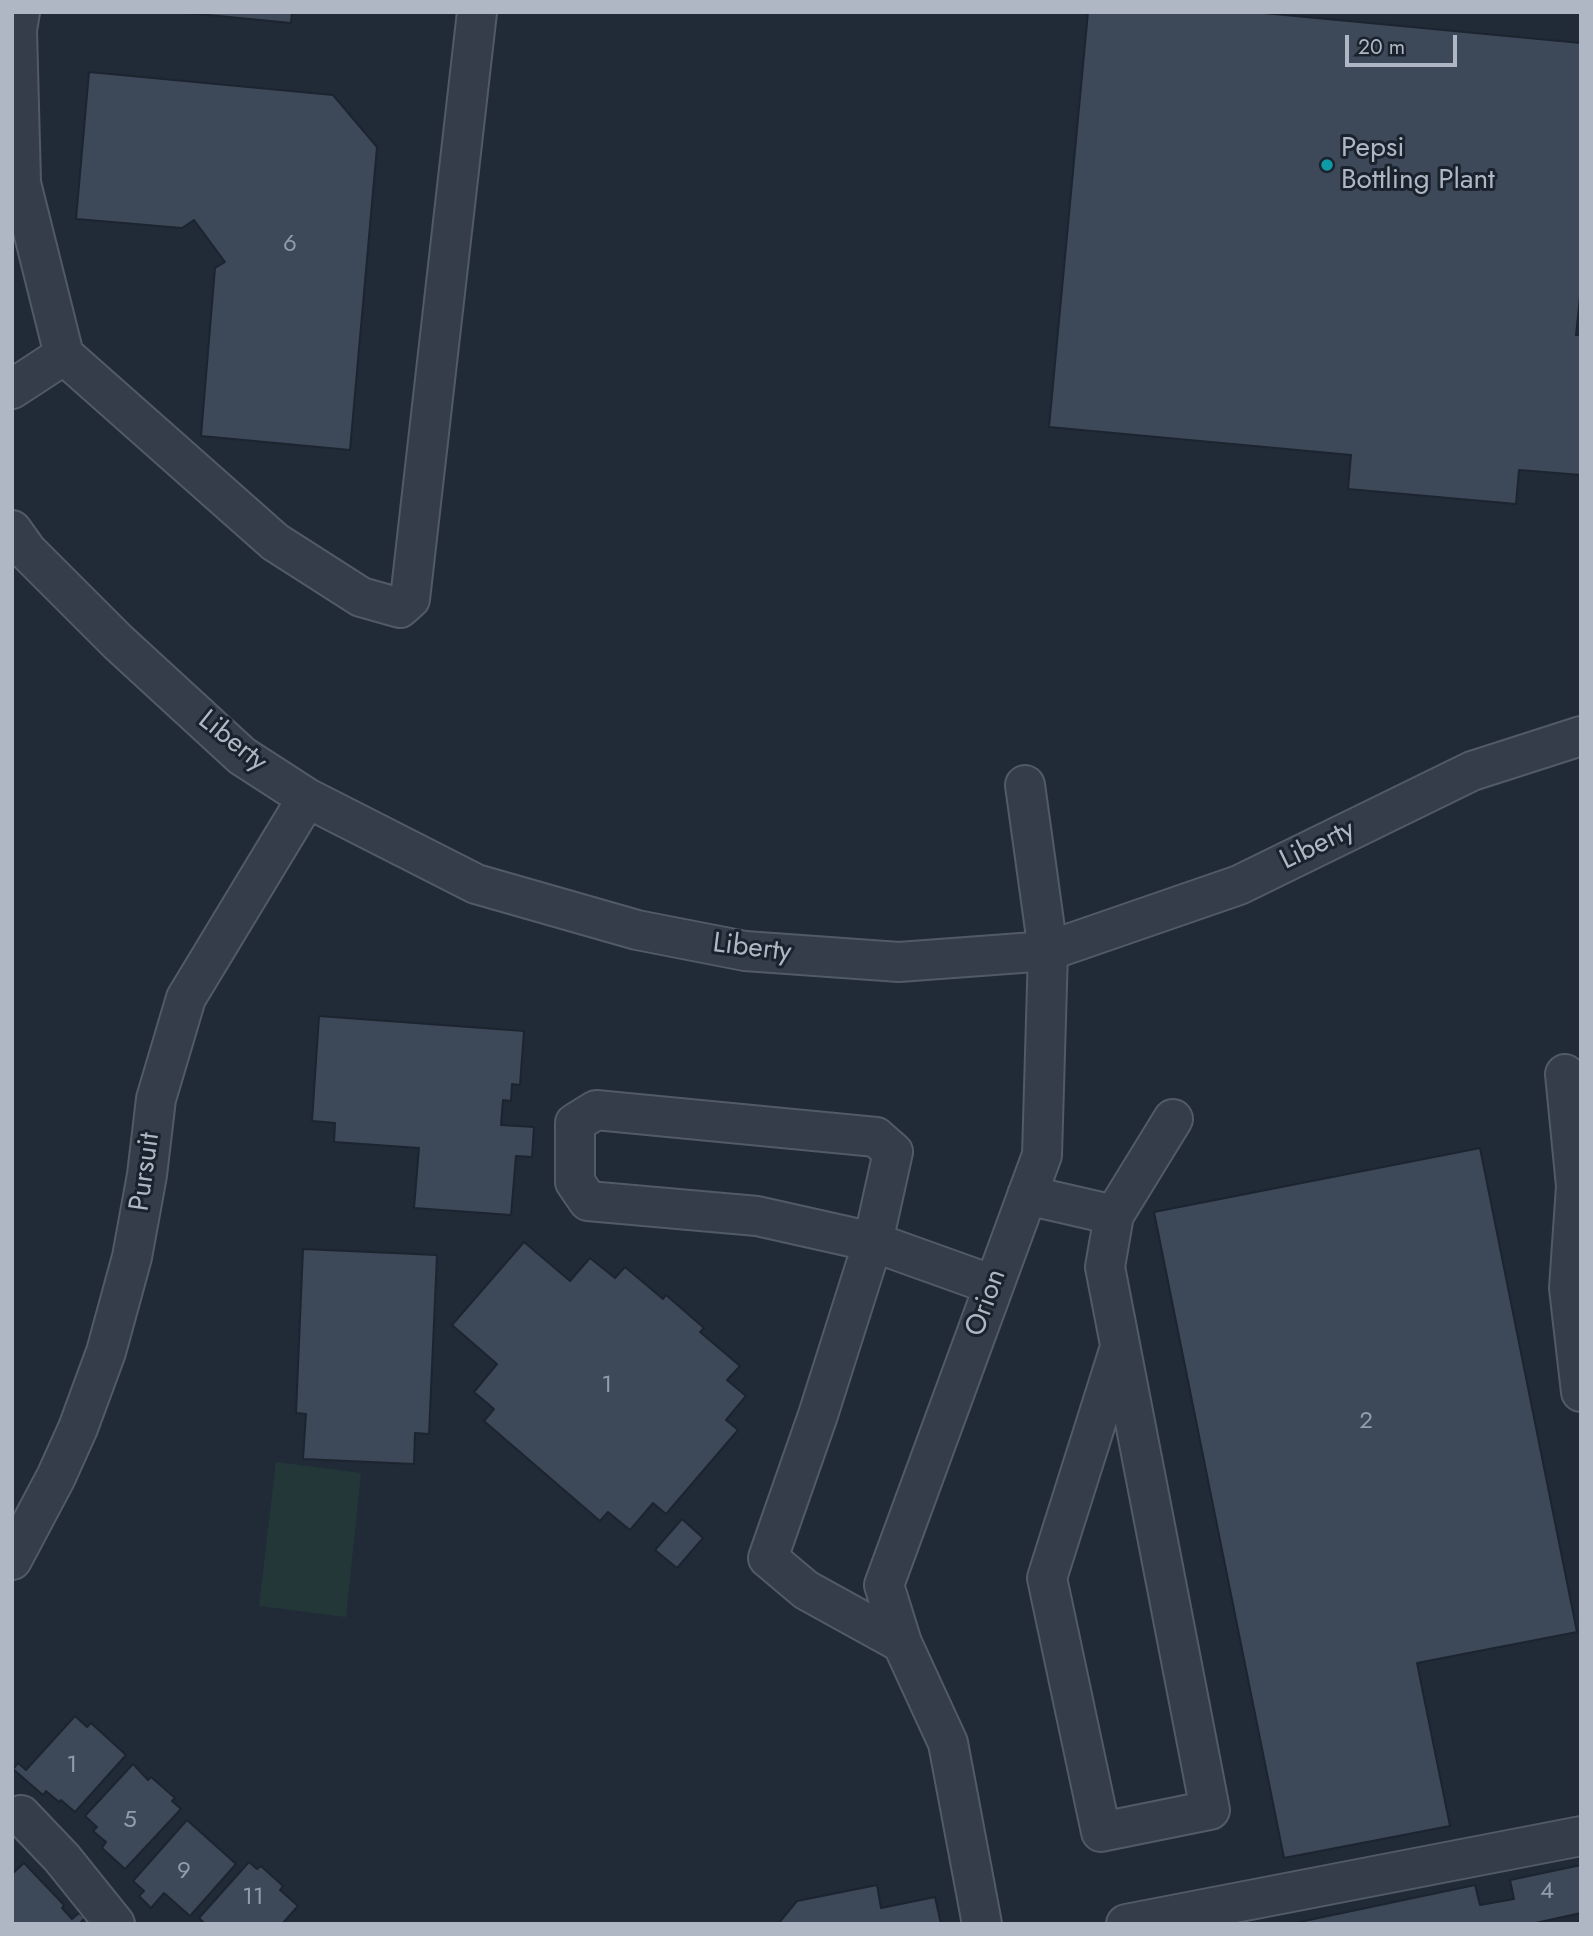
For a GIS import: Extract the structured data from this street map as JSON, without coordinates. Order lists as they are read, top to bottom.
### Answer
{
  "streets": {
    "street": ["Liberty", "Pursuit", "Orion"]
  },
  "crossings": [
    ["Liberty", "Pursuit"],
    ["Liberty", "Orion"]
  ],
  "places": ["Pepsi Bottling Plant"],
  "house_numbers": [
    "6",
    "1",
    "2",
    "1",
    "5",
    "9",
    "4",
    "11"
  ],
  "scale_bar": "20 m"
}
